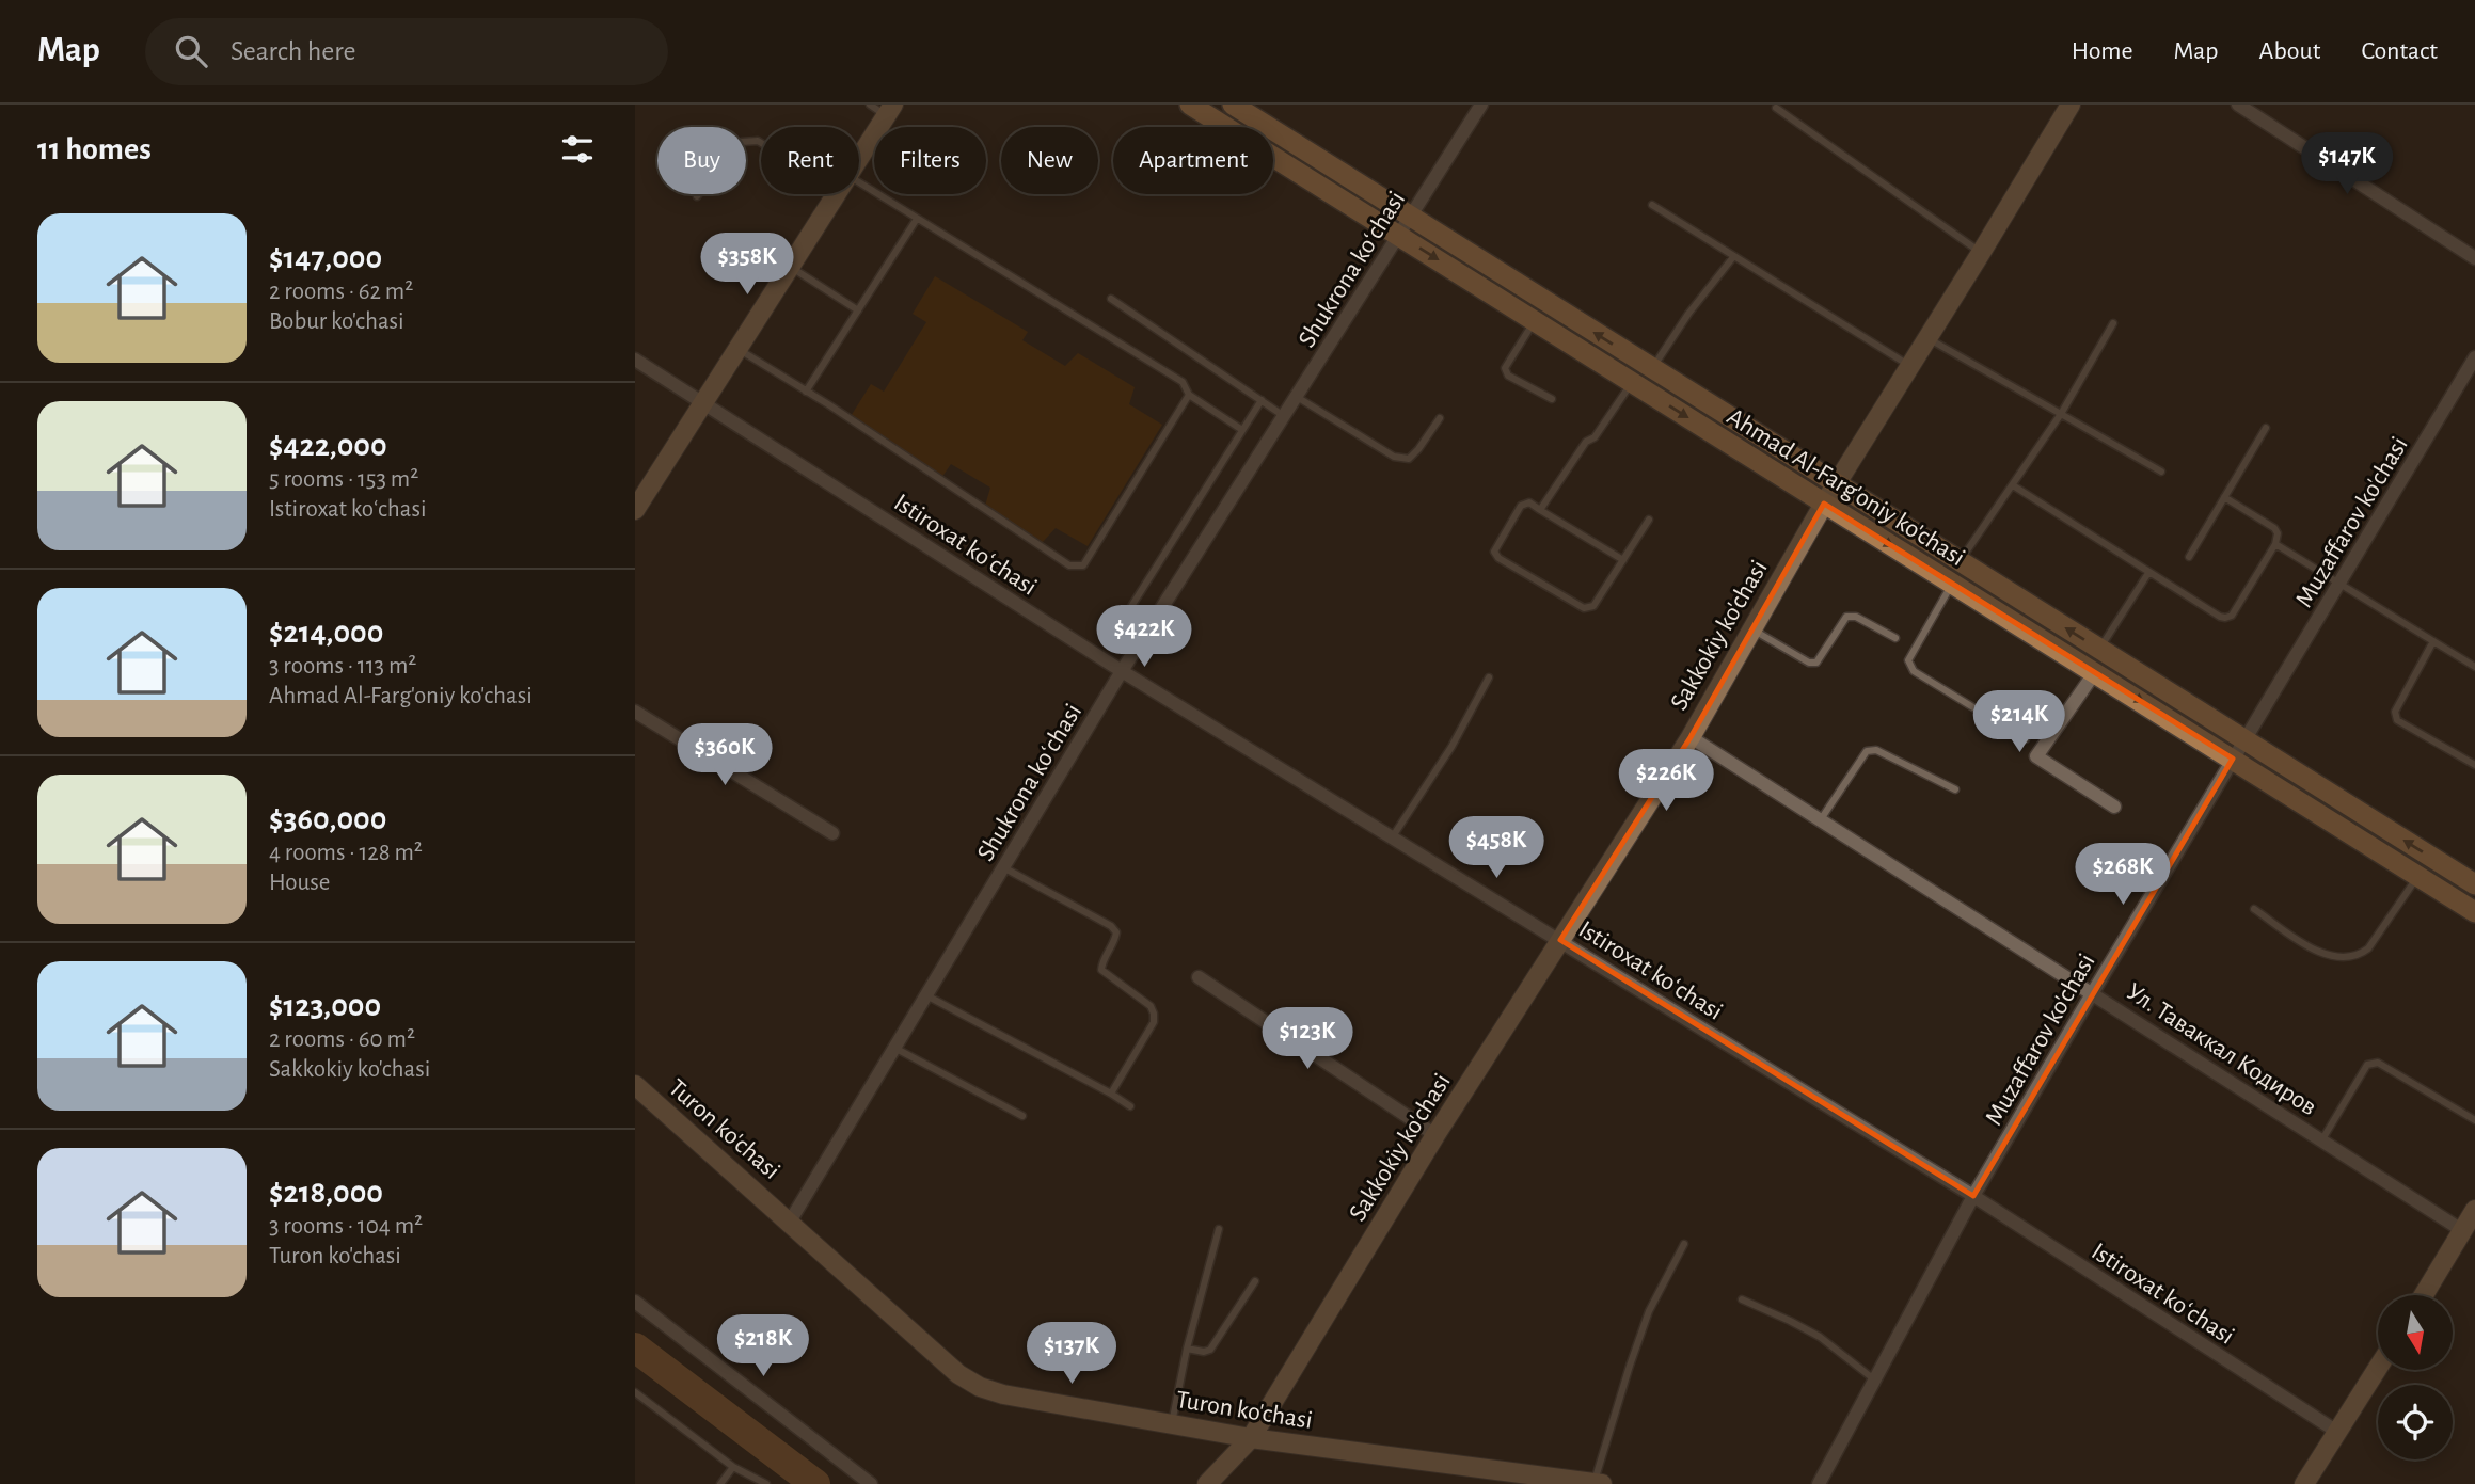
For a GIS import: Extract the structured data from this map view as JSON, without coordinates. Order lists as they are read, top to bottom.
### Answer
{
  "streets": {
    "main road": ["Ahmad Al-Farg'oniy ko'chasi"],
    "street": [
      "Shukrona koʻchasi",
      "Muzaffarov ko'chasi",
      "Istiroxat koʻchasi",
      "Sakkokiy ko'chasi",
      "Ул. Таваккал Кодиров",
      "Turon ko'chasi"
    ]
  },
  "crossings": [
    ["Shukrona koʻchasi", "Ahmad Al-Farg'oniy ko'chasi"],
    ["Shukrona koʻchasi", "Istiroxat koʻchasi"],
    ["Shukrona koʻchasi", "Turon ko'chasi"],
    ["Ahmad Al-Farg'oniy ko'chasi", "Muzaffarov ko'chasi"],
    ["Ahmad Al-Farg'oniy ko'chasi", "Sakkokiy ko'chasi"],
    ["Muzaffarov ko'chasi", "Istiroxat koʻchasi"],
    ["Muzaffarov ko'chasi", "Ул. Таваккал Кодиров"],
    ["Istiroxat koʻchasi", "Sakkokiy ko'chasi"],
    ["Sakkokiy ko'chasi", "Ул. Таваккал Кодиров"],
    ["Sakkokiy ko'chasi", "Turon ko'chasi"]
  ],
  "north": "bottom",
  "page": {
    "header": "Map",
    "search": "Search here",
    "nav": [
      "Home",
      "Map",
      "About",
      "Contact"
    ],
    "heading": "11 homes",
    "chip": [
      "Buy",
      "Rent",
      "Filters",
      "New",
      "Apartment"
    ],
    "price": [
      "$147K",
      "$358K",
      "$422K",
      "$214K",
      "$360K",
      "$226K",
      "$458K",
      "$268K",
      "$123K",
      "$218K",
      "$137K"
    ],
    "list": [
      {
        "name": "$147,000",
        "note": "2 rooms · 62 m² · Bobur ko'chasi"
      },
      {
        "name": "$422,000",
        "note": "5 rooms · 153 m² · Istiroxat koʻchasi"
      },
      {
        "name": "$214,000",
        "note": "3 rooms · 113 m² · Ahmad Al-Farg'oniy ko'chasi"
      },
      {
        "name": "$360,000",
        "note": "4 rooms · 128 m² · House"
      },
      {
        "name": "$123,000",
        "note": "2 rooms · 60 m² · Sakkokiy ko'chasi"
      },
      {
        "name": "$218,000",
        "note": "3 rooms · 104 m² · Turon ko'chasi"
      }
    ]
  }
}
